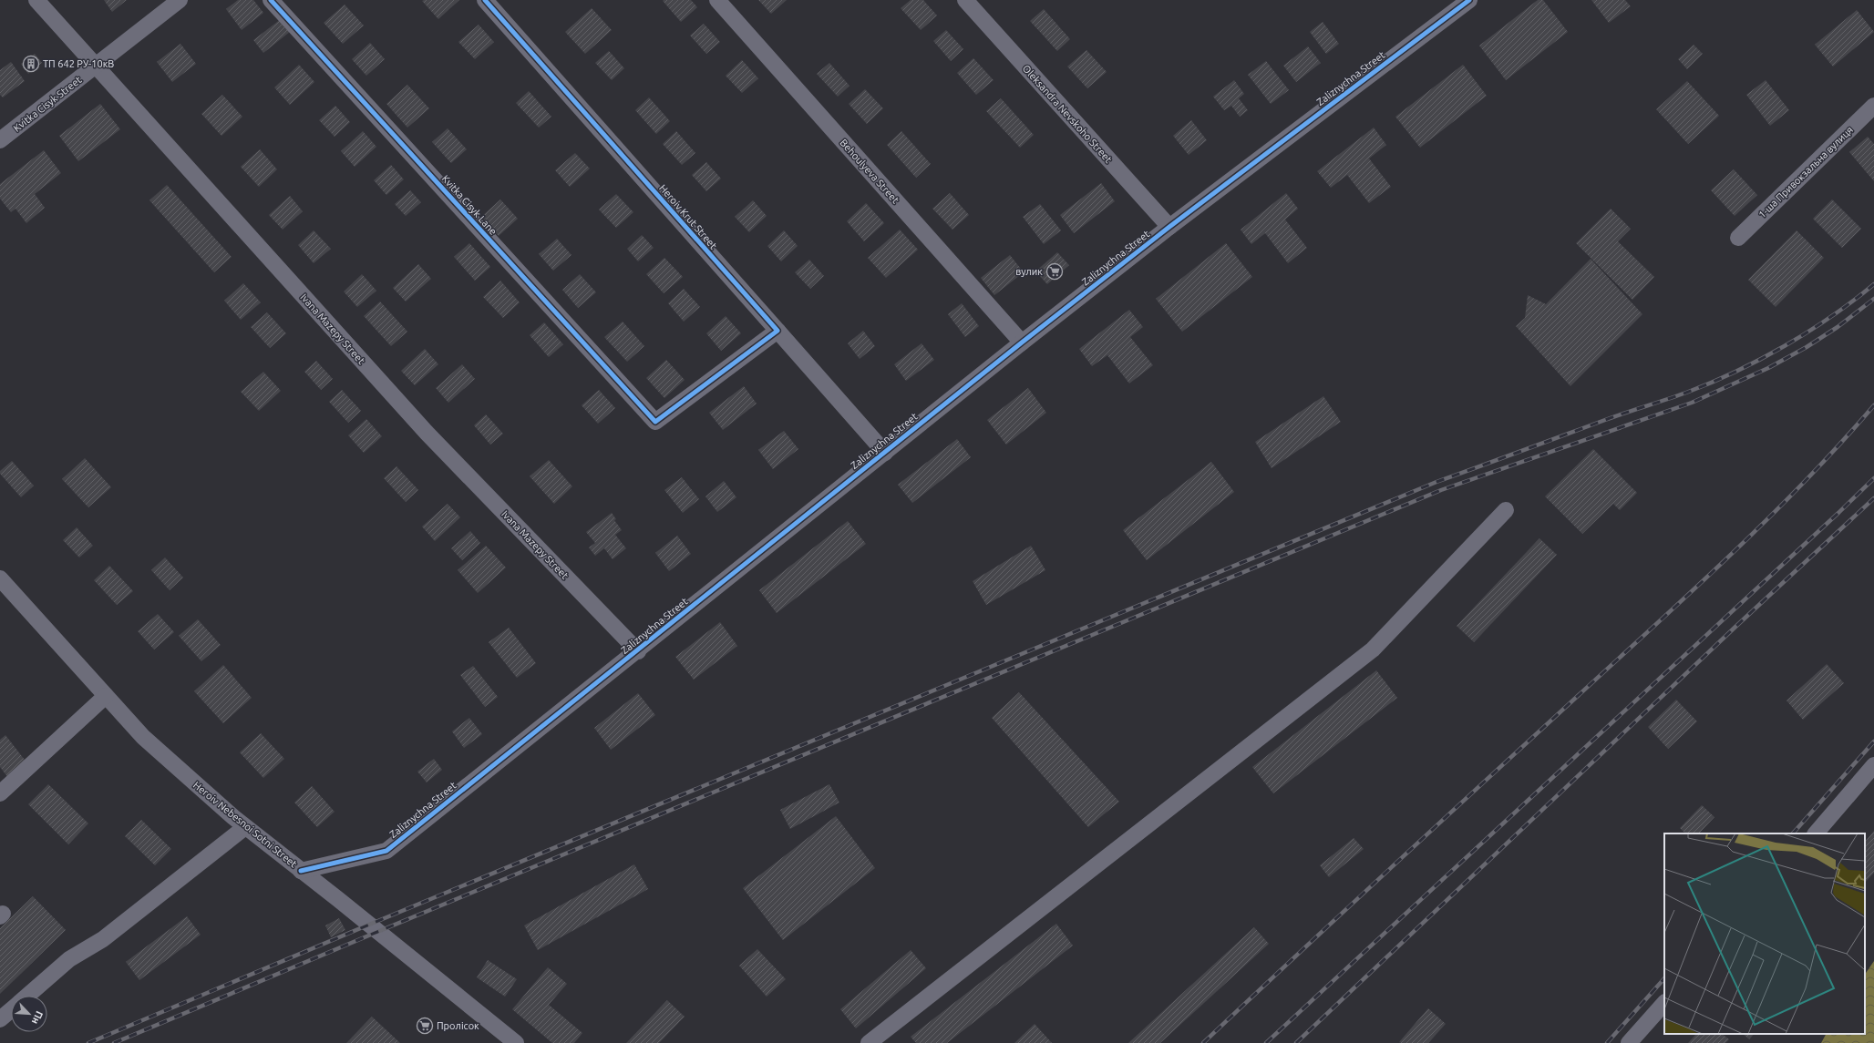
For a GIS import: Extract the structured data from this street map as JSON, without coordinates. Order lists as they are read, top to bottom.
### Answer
{
  "streets": {
    "street": [
      "Zaliznychna Street",
      "Kvitka Cisyk Street",
      "Oleksandra Nevskoho Street",
      "Behoulyeva Street",
      "1-ша Привокзальна вулиця",
      "Kvitka Cisyk Lane",
      "Heroiv Krut Street",
      "Ivana Mazepy Street",
      "Heroiv Nebesnoi Sotni Street"
    ]
  },
  "crossings": [
    ["Zaliznychna Street", "Oleksandra Nevskoho Street"],
    ["Zaliznychna Street", "Behoulyeva Street"],
    ["Zaliznychna Street", "Heroiv Krut Street"],
    ["Zaliznychna Street", "Ivana Mazepy Street"],
    ["Zaliznychna Street", "Heroiv Nebesnoi Sotni Street"],
    ["Kvitka Cisyk Street", "Ivana Mazepy Street"],
    ["Kvitka Cisyk Lane", "Heroiv Krut Street"]
  ],
  "places": {
    "building": ["ТП 642 РУ-10кВ"],
    "supermarket": ["вулик", "Пролісок"]
  },
  "north": "bottom right"
}
